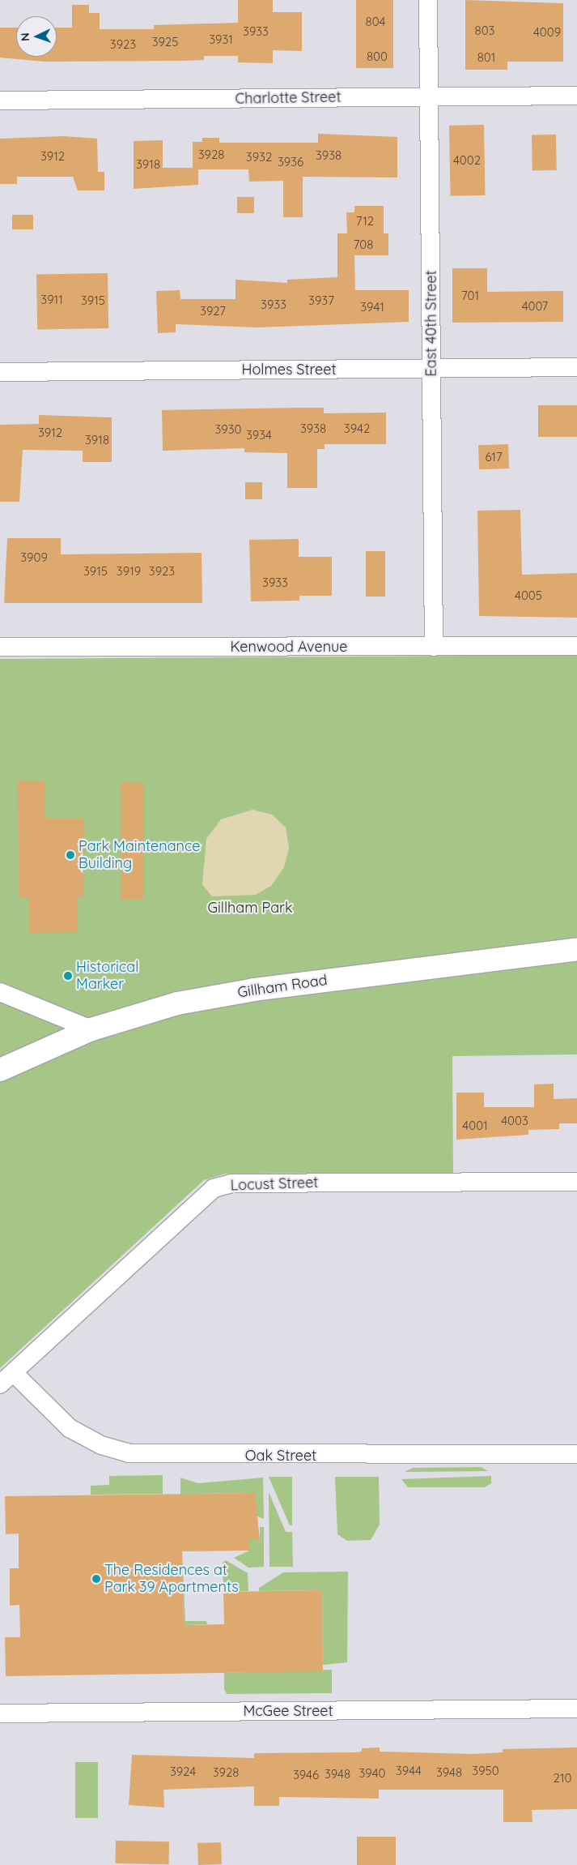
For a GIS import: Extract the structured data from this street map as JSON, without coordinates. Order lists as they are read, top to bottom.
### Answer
{
  "streets": {
    "main road": ["Gillham Road"],
    "street": [
      "Charlotte Street",
      "East 40th Street",
      "Holmes Street",
      "Kenwood Avenue",
      "Locust Street",
      "Oak Street",
      "McGee Street"
    ]
  },
  "crossings": [
    ["Charlotte Street", "East 40th Street"],
    ["East 40th Street", "Holmes Street"],
    ["East 40th Street", "Kenwood Avenue"],
    ["Locust Street", "Oak Street"]
  ],
  "parks": ["Gillham Park"],
  "places": ["Park Maintenance Building", "Historical Marker", "The Residences at Park 39 Apartments"],
  "house_numbers": [
    "804",
    "803",
    "3933",
    "4009",
    "3931",
    "3925",
    "3923",
    "800",
    "801",
    "3928",
    "3938",
    "3912",
    "3932",
    "4002",
    "3936",
    "3918",
    "712",
    "708",
    "701",
    "3911",
    "3915",
    "3937",
    "3933",
    "4007",
    "3941",
    "3927",
    "3938",
    "3942",
    "3930",
    "3912",
    "3934",
    "3918",
    "617",
    "3909",
    "3915",
    "3919",
    "3923",
    "3933",
    "4005",
    "4003",
    "4001",
    "3944",
    "3950",
    "3924",
    "3928",
    "3948",
    "3940",
    "3948",
    "3946",
    "210"
  ],
  "north": "left"
}
